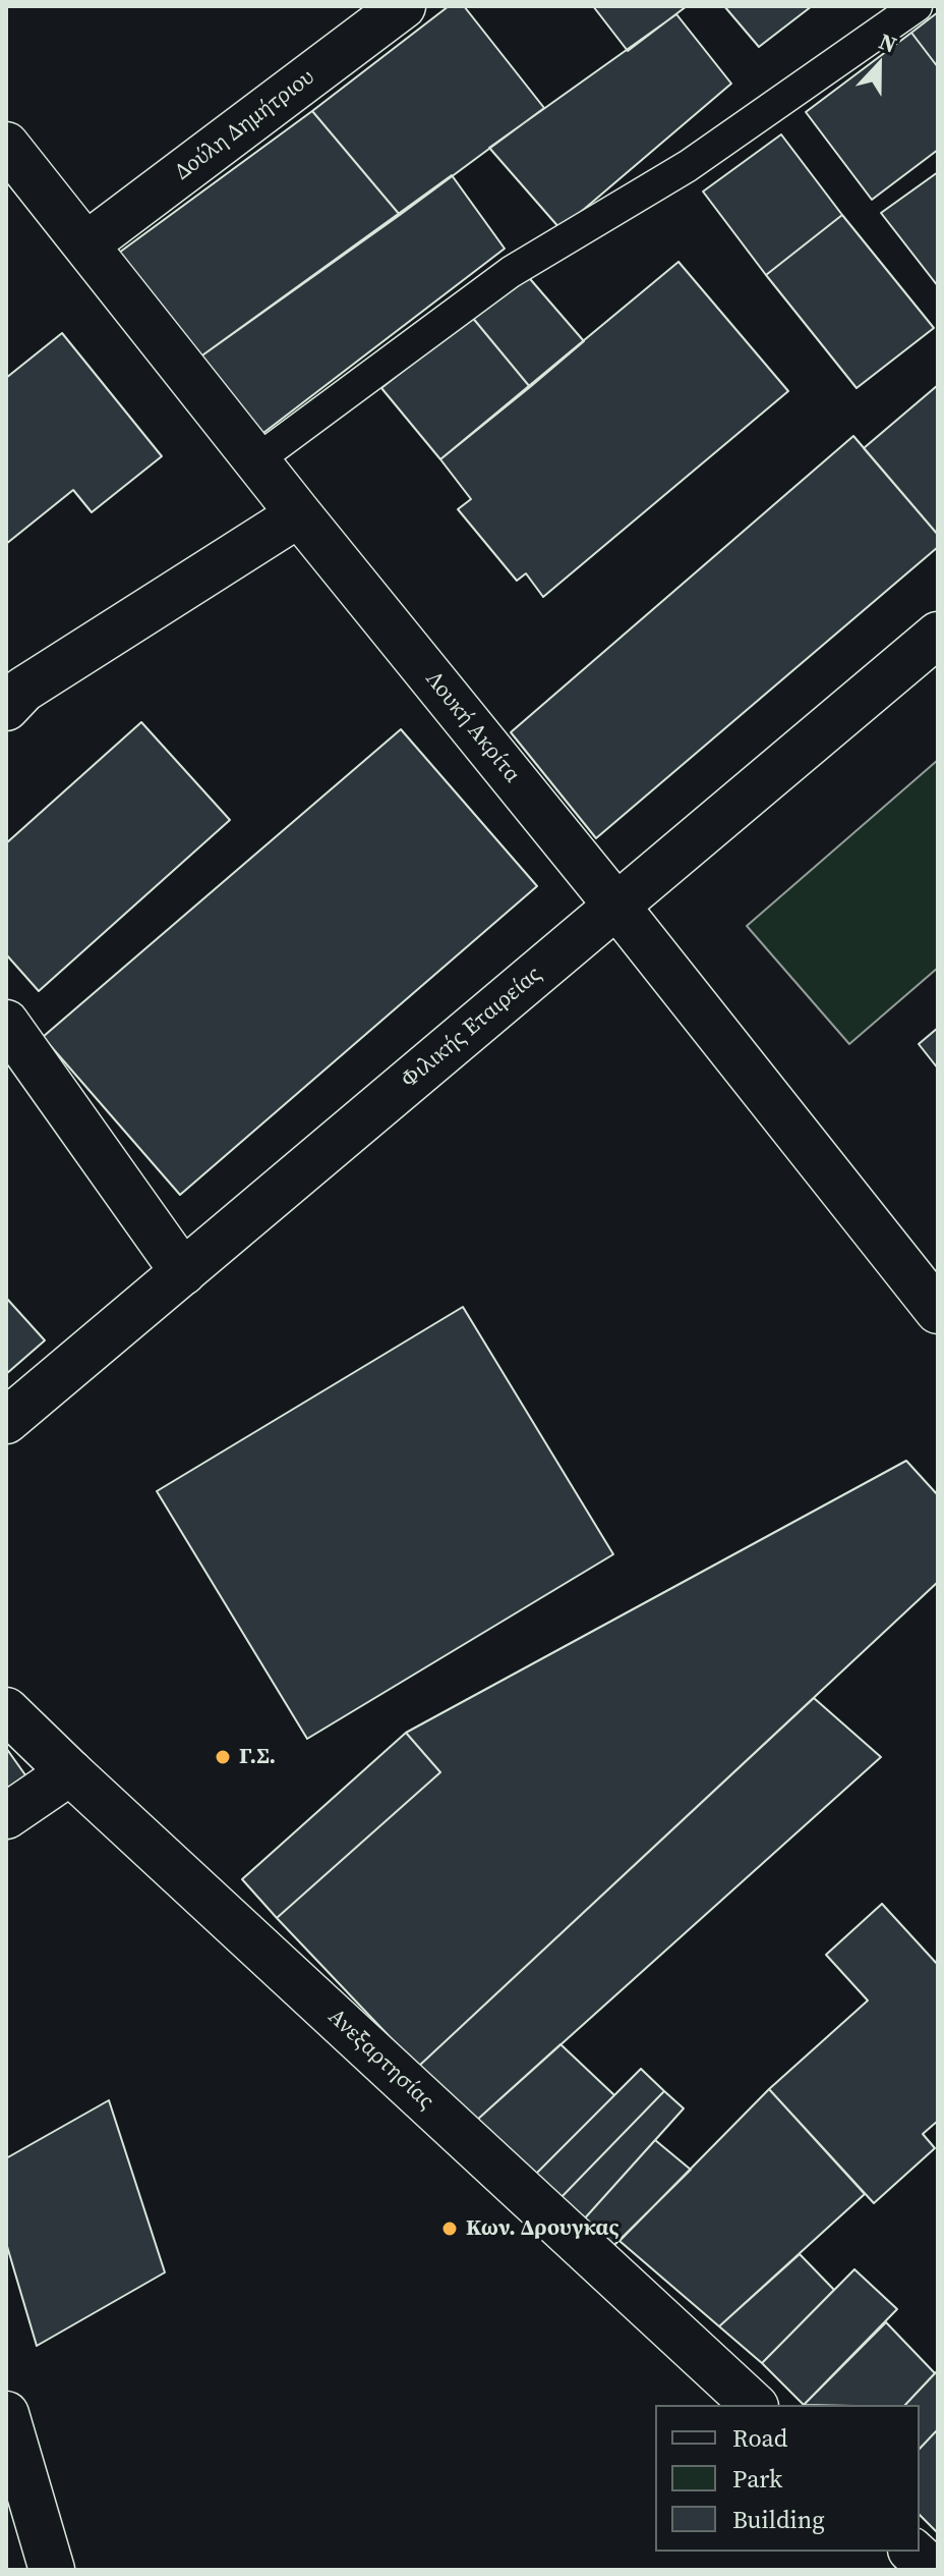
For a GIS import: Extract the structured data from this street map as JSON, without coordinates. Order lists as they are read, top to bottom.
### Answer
{
  "streets": {
    "street": [
      "Δούλη Δημήτριου",
      "Λουκή Ακρίτα",
      "Φιλικής Εταιρείας",
      "Ανεξαρτησίας"
    ]
  },
  "crossings": [
    ["Δούλη Δημήτριου", "Λουκή Ακρίτα"],
    ["Λουκή Ακρίτα", "Φιλικής Εταιρείας"]
  ],
  "places": ["Γ.Σ.", "Κων. Δρουγκας"],
  "legend": ["Road", "Park", "Building"],
  "north": "top"
}
